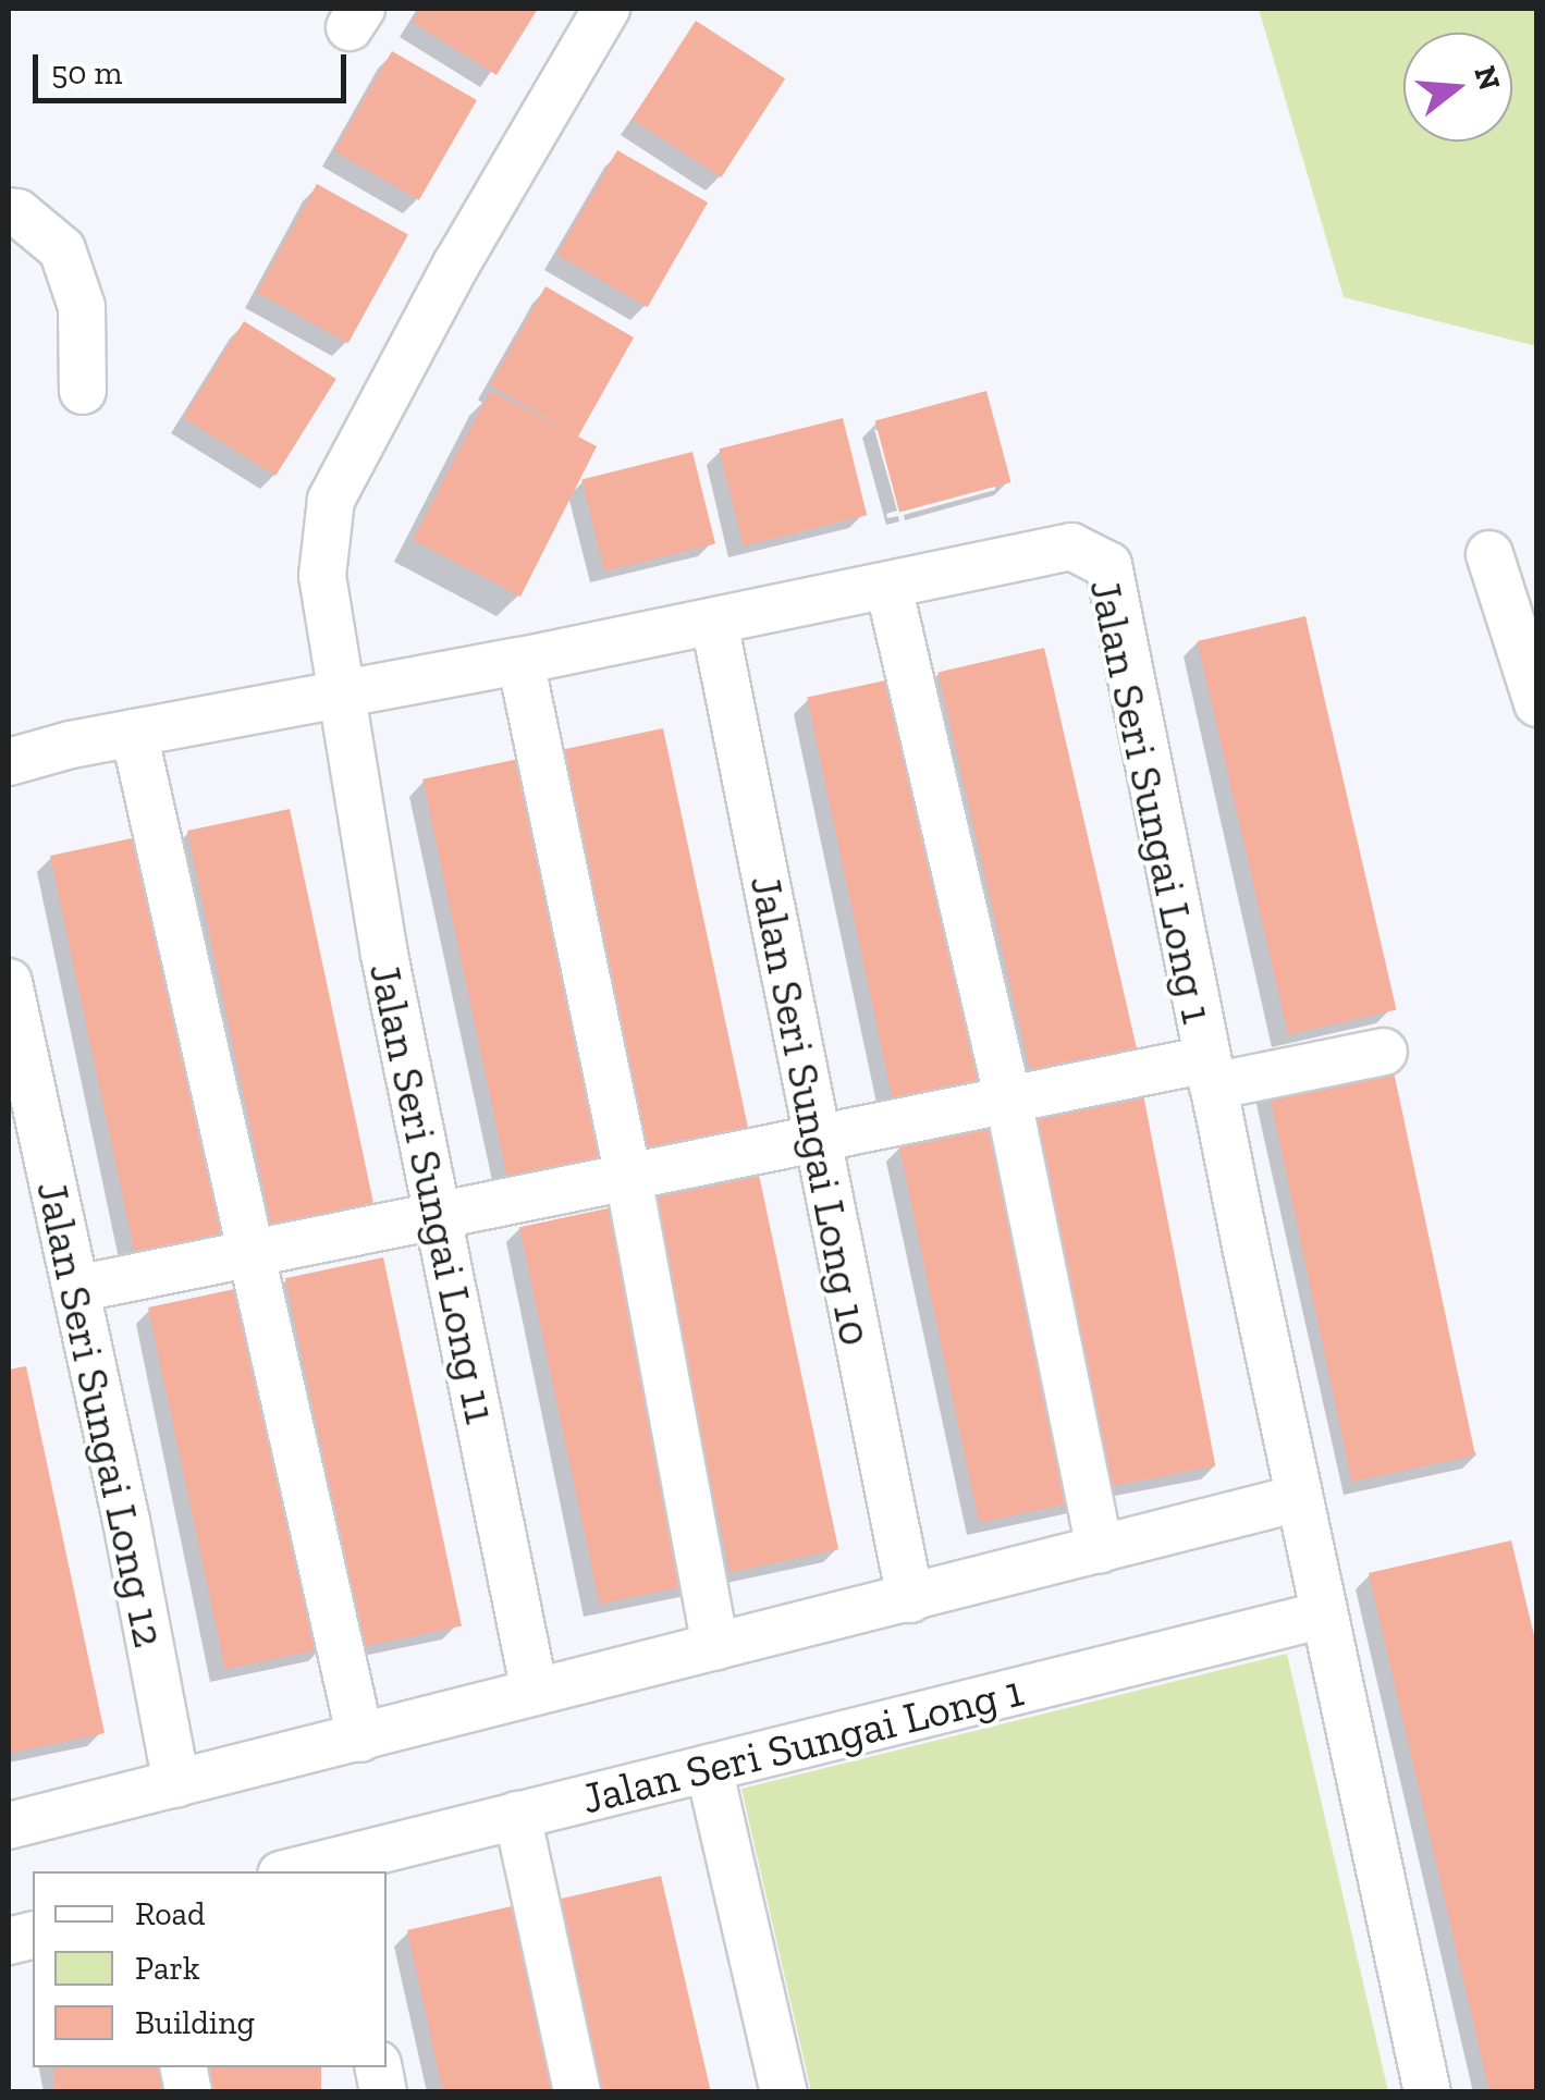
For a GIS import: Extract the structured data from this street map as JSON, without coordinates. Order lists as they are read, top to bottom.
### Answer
{
  "streets": {
    "street": [
      "Jalan Seri Sungai Long 1",
      "Jalan Seri Sungai Long 10",
      "Jalan Seri Sungai Long 11",
      "Jalan Seri Sungai Long 12"
    ]
  },
  "crossings": [
    ["Jalan Seri Sungai Long 1", "Jalan Seri Sungai Long 10"],
    ["Jalan Seri Sungai Long 1", "Jalan Seri Sungai Long 11"]
  ],
  "legend": ["Road", "Park", "Building"],
  "scale_bar": "50 m",
  "north": "right"
}
